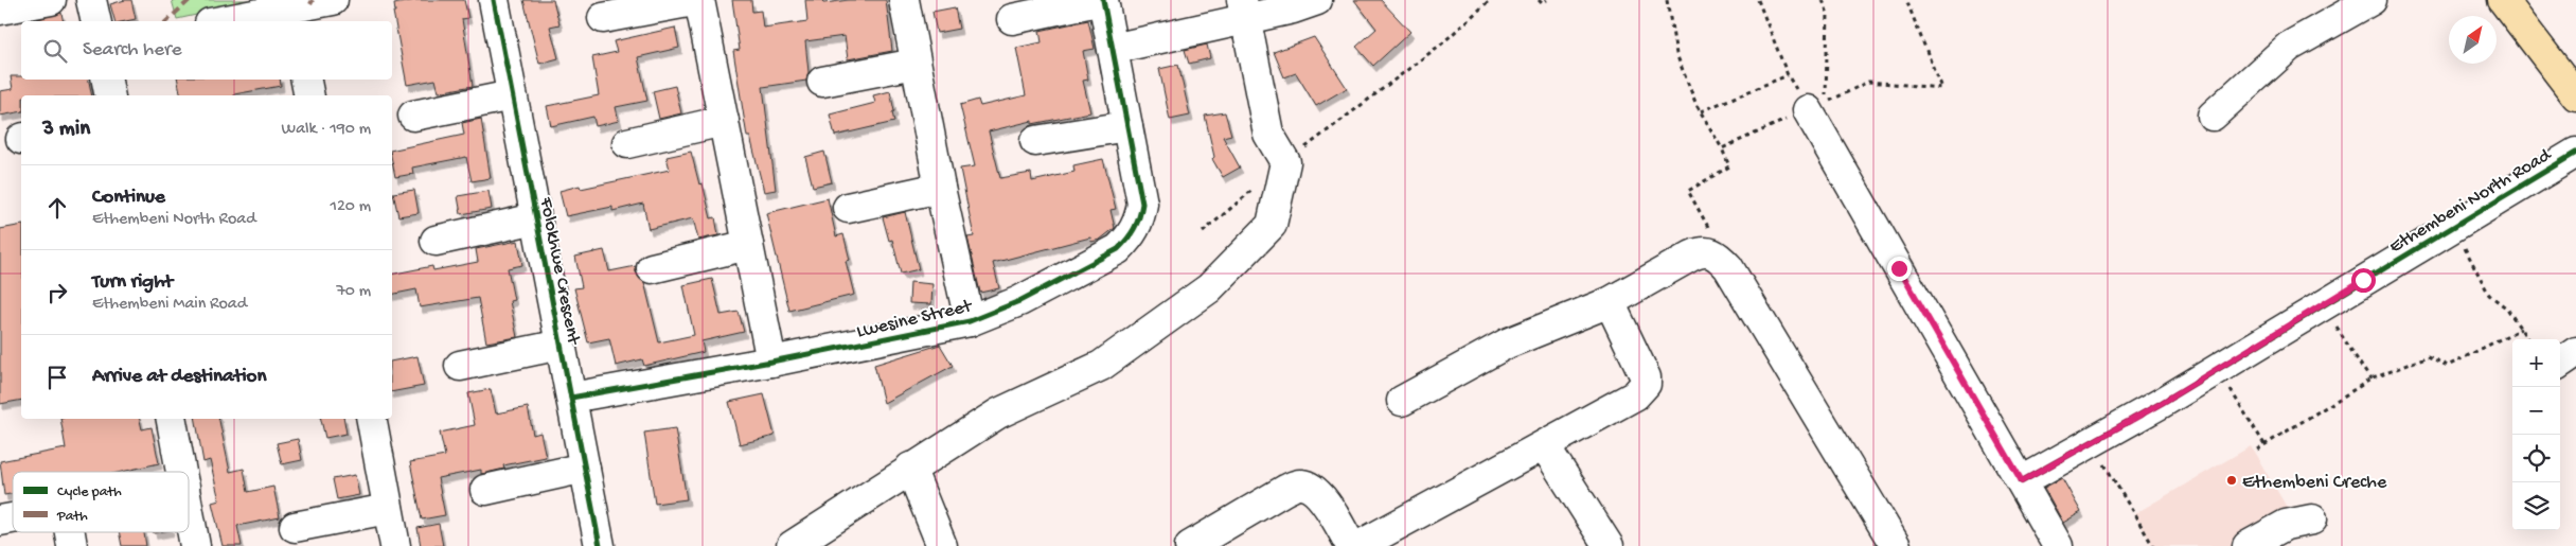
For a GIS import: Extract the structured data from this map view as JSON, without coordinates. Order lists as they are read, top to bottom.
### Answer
{
  "streets": {
    "street": ["Ethembeni North Road", "Folokhwe Crescent", "Lwesine Street"]
  },
  "crossings": [
    ["Folokhwe Crescent", "Lwesine Street"]
  ],
  "places": ["Ethembeni Creche"],
  "legend": ["Cycle path", "Path"],
  "north": "top right",
  "page": {
    "search": "Search here",
    "heading": ["3 min", "Walk · 190 m"],
    "list": [
      ["Continue", "Ethembeni North Road", "120 m"],
      ["Turn right", "Ethembeni Main Road", "70 m"],
      "Arrive at destination"
    ],
    "map_buttons": ["+", "−"]
  }
}
